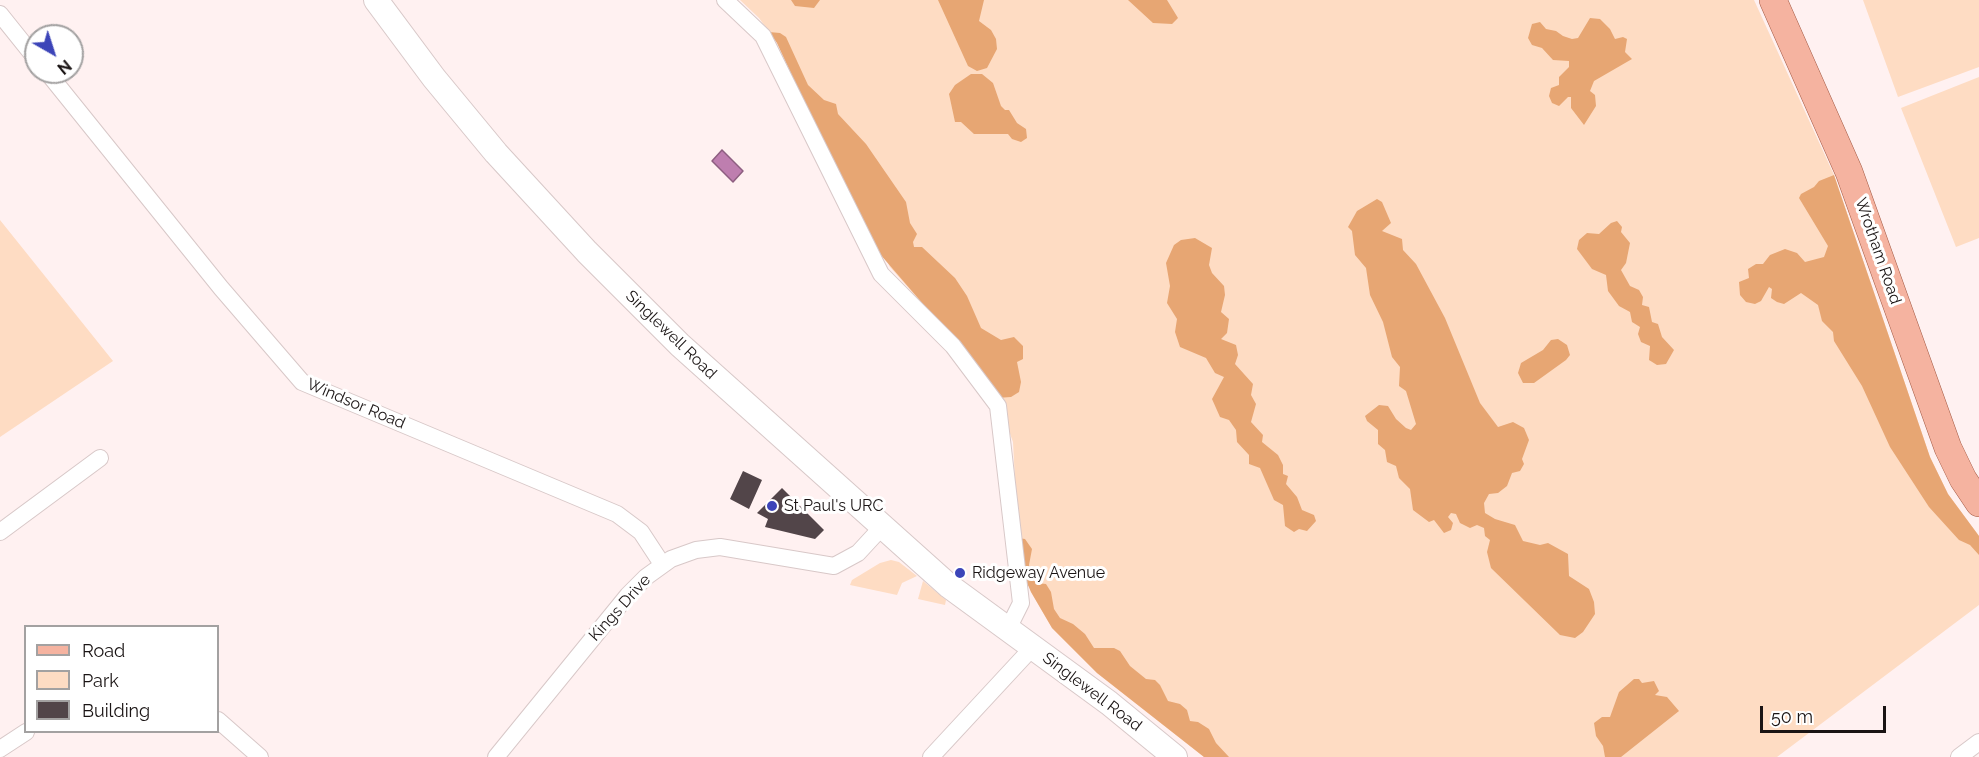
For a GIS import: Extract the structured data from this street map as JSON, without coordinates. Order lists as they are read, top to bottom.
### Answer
{
  "streets": {
    "main road": ["Wrotham Road"],
    "street": ["Singlewell Road", "Windsor Road", "Kings Drive"]
  },
  "crossings": [
    ["Singlewell Road", "Kings Drive"],
    ["Windsor Road", "Kings Drive"]
  ],
  "places": ["St Paul's URC", "Ridgeway Avenue"],
  "legend": ["Road", "Park", "Building"],
  "scale_bar": "50 m",
  "north": "bottom right"
}
